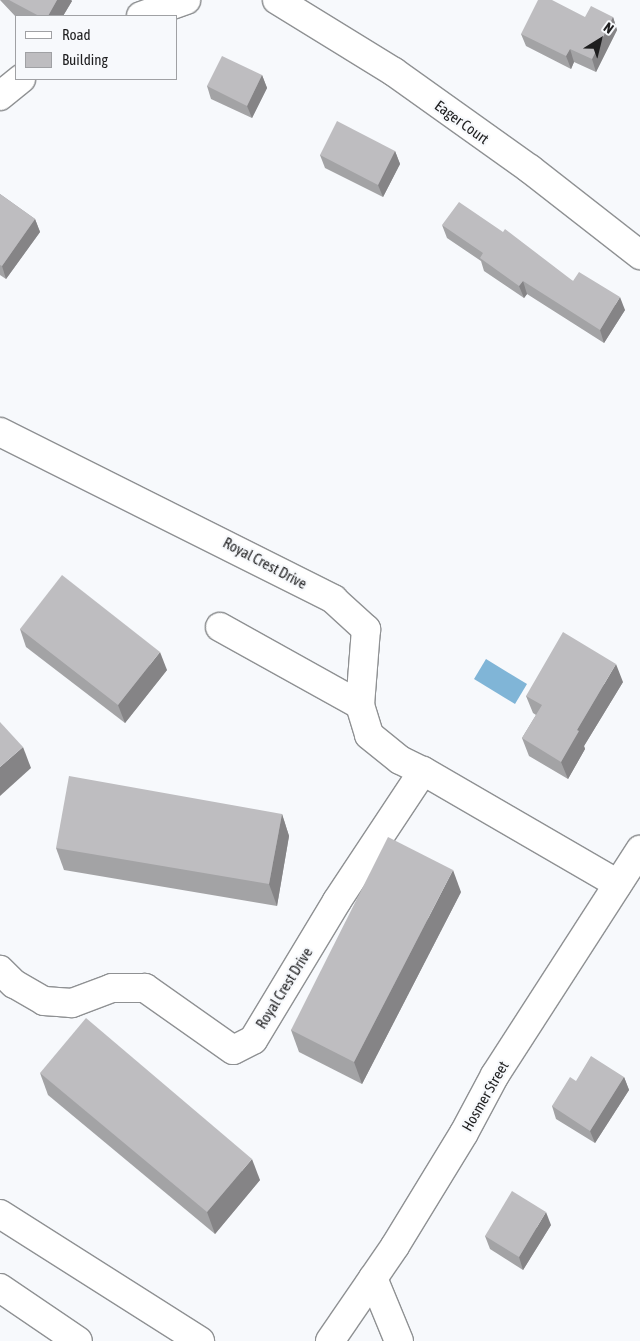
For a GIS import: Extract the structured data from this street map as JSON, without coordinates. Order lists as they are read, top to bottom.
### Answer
{
  "streets": {
    "street": ["Eager Court", "Royal Crest Drive", "Hosmer Street"]
  },
  "crossings": [
    ["Royal Crest Drive", "Hosmer Street"]
  ],
  "legend": ["Road", "Building"],
  "north": "top right"
}
